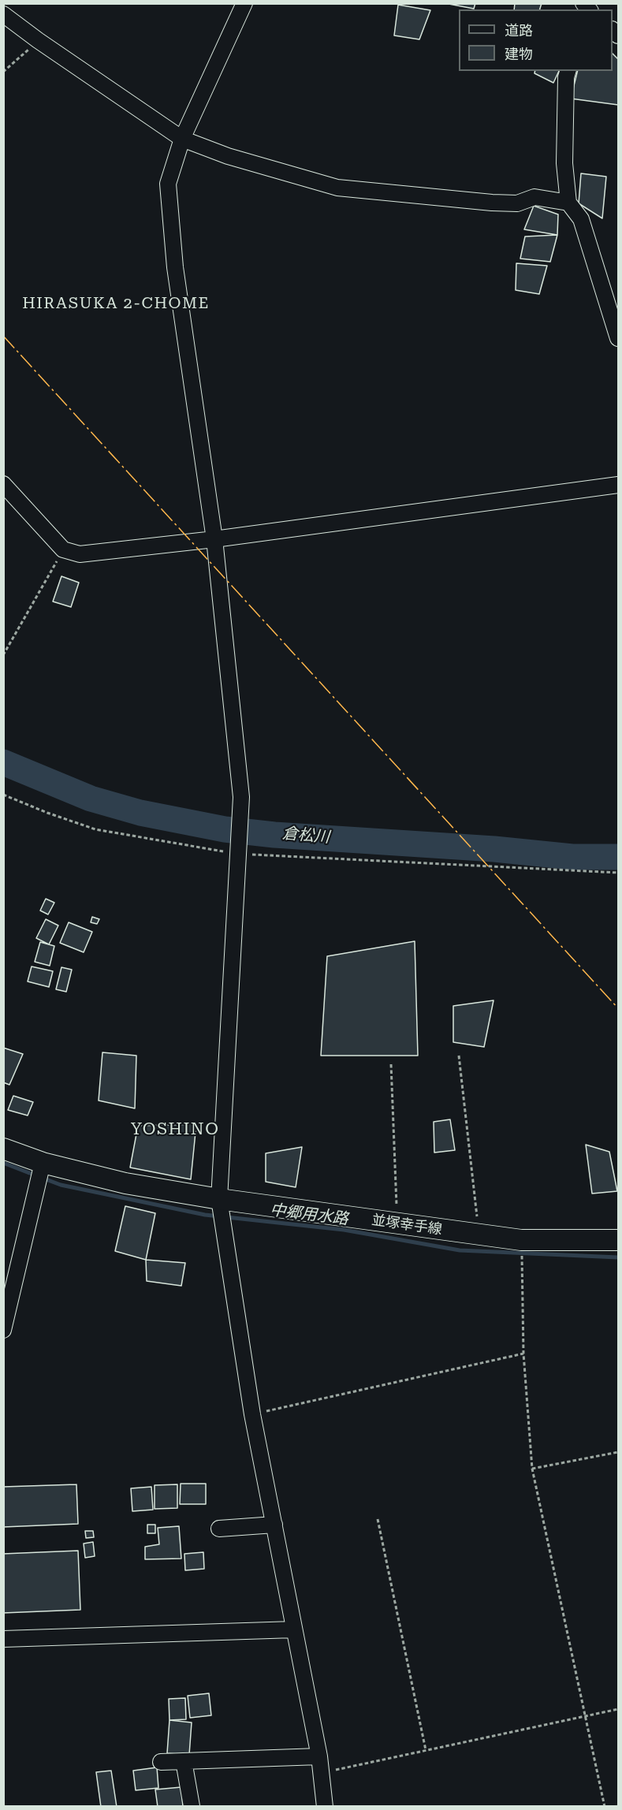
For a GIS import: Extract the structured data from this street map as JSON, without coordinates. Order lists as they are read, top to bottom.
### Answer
{
  "streets": {
    "main road": ["並塚幸手線"]
  },
  "districts": ["HIRASUKA 2-CHOME", "YOSHINO"],
  "water": ["倉松川", "中郷用水路"],
  "legend": ["道路", "建物"]
}
